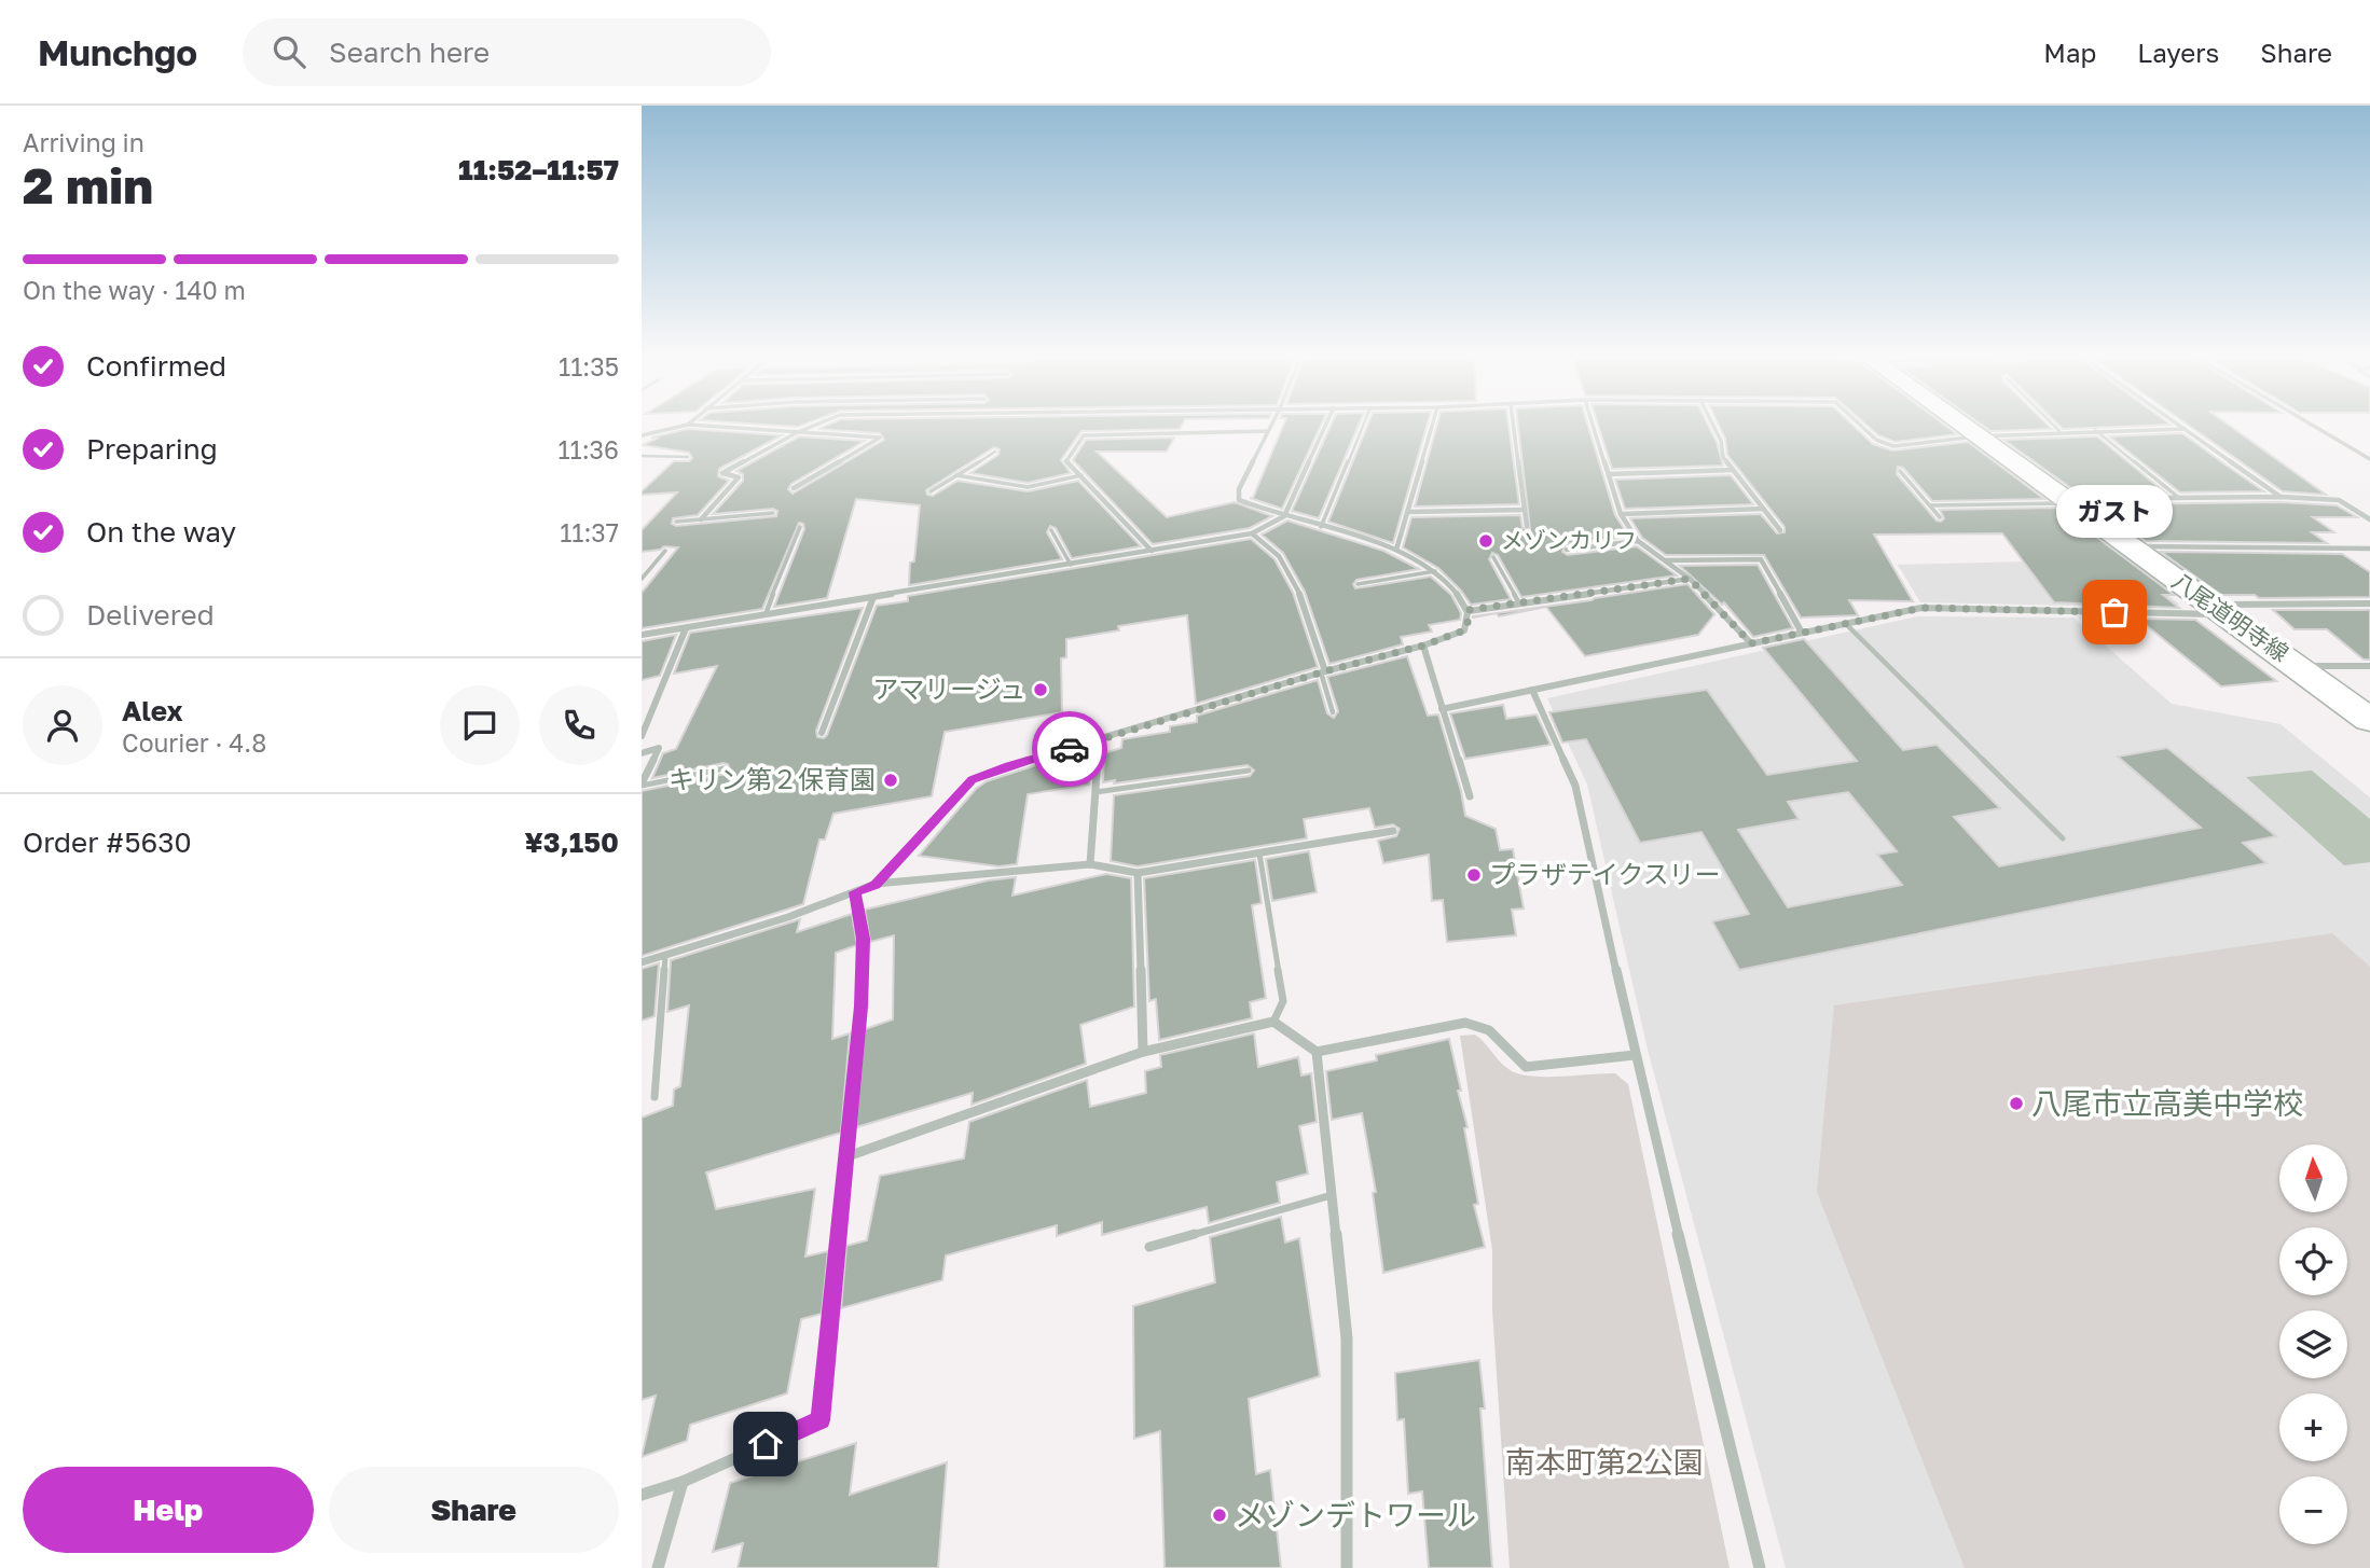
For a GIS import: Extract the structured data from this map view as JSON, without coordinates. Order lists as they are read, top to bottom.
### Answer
{
  "streets": {
    "main road": ["八尾道明寺線"]
  },
  "parks": ["南本町第2公園"],
  "places": [
    "メゾンカリフ",
    "ガスト",
    "アマリージュ",
    "キリン第２保育園",
    "プラザテイクスリー",
    "八尾市立高美中学校",
    "メゾンデトワール"
  ],
  "north": "top",
  "page": {
    "header": "Munchgo",
    "search": "Search here",
    "nav": ["Map", "Layers", "Share"],
    "heading": ["2 min", "Arriving in", "11:52–11:57"],
    "panel": [
      "Alex",
      "Courier · 4.8",
      "Order #5630",
      "¥3,150"
    ],
    "bar": "On the way · 140 m",
    "list": [
      ["Confirmed", "11:35"],
      ["Preparing", "11:36"],
      ["On the way", "11:37"],
      "Delivered"
    ],
    "bubble": "ガスト",
    "map_buttons": ["+", "−"],
    "buttons": ["Help", "Share"]
  }
}
